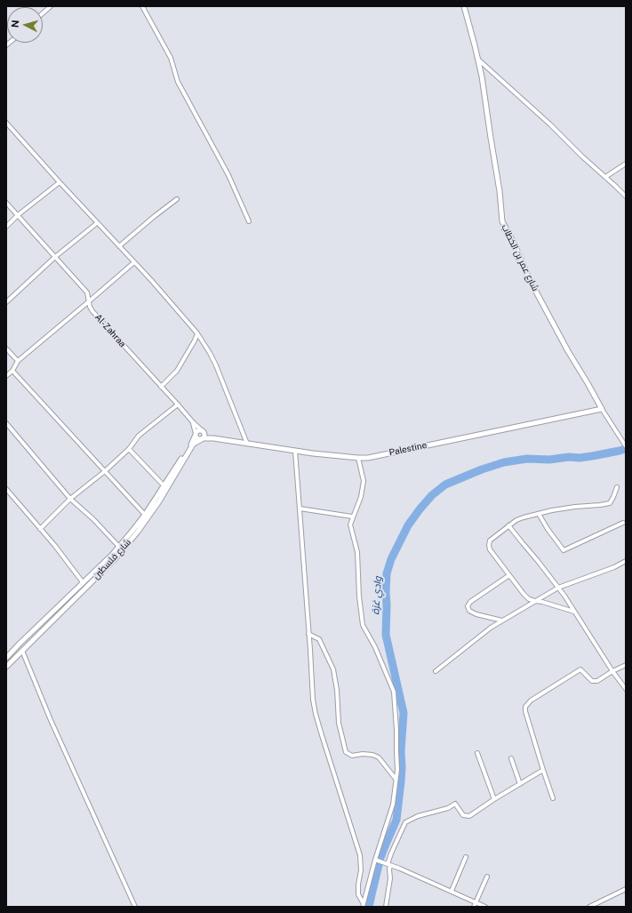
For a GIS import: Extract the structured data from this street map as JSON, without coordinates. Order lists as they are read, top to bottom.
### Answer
{
  "streets": {
    "street": [
      "شارع عمر بن الخطاب",
      "Al-Zahraa",
      "Palestine",
      "شارع فلسطين"
    ]
  },
  "crossings": [
    ["شارع عمر بن الخطاب", "Palestine"],
    ["Al-Zahraa", "Palestine"],
    ["Al-Zahraa", "شارع فلسطين"],
    ["Palestine", "شارع فلسطين"]
  ],
  "water": ["وادي غزة"],
  "north": "left"
}
